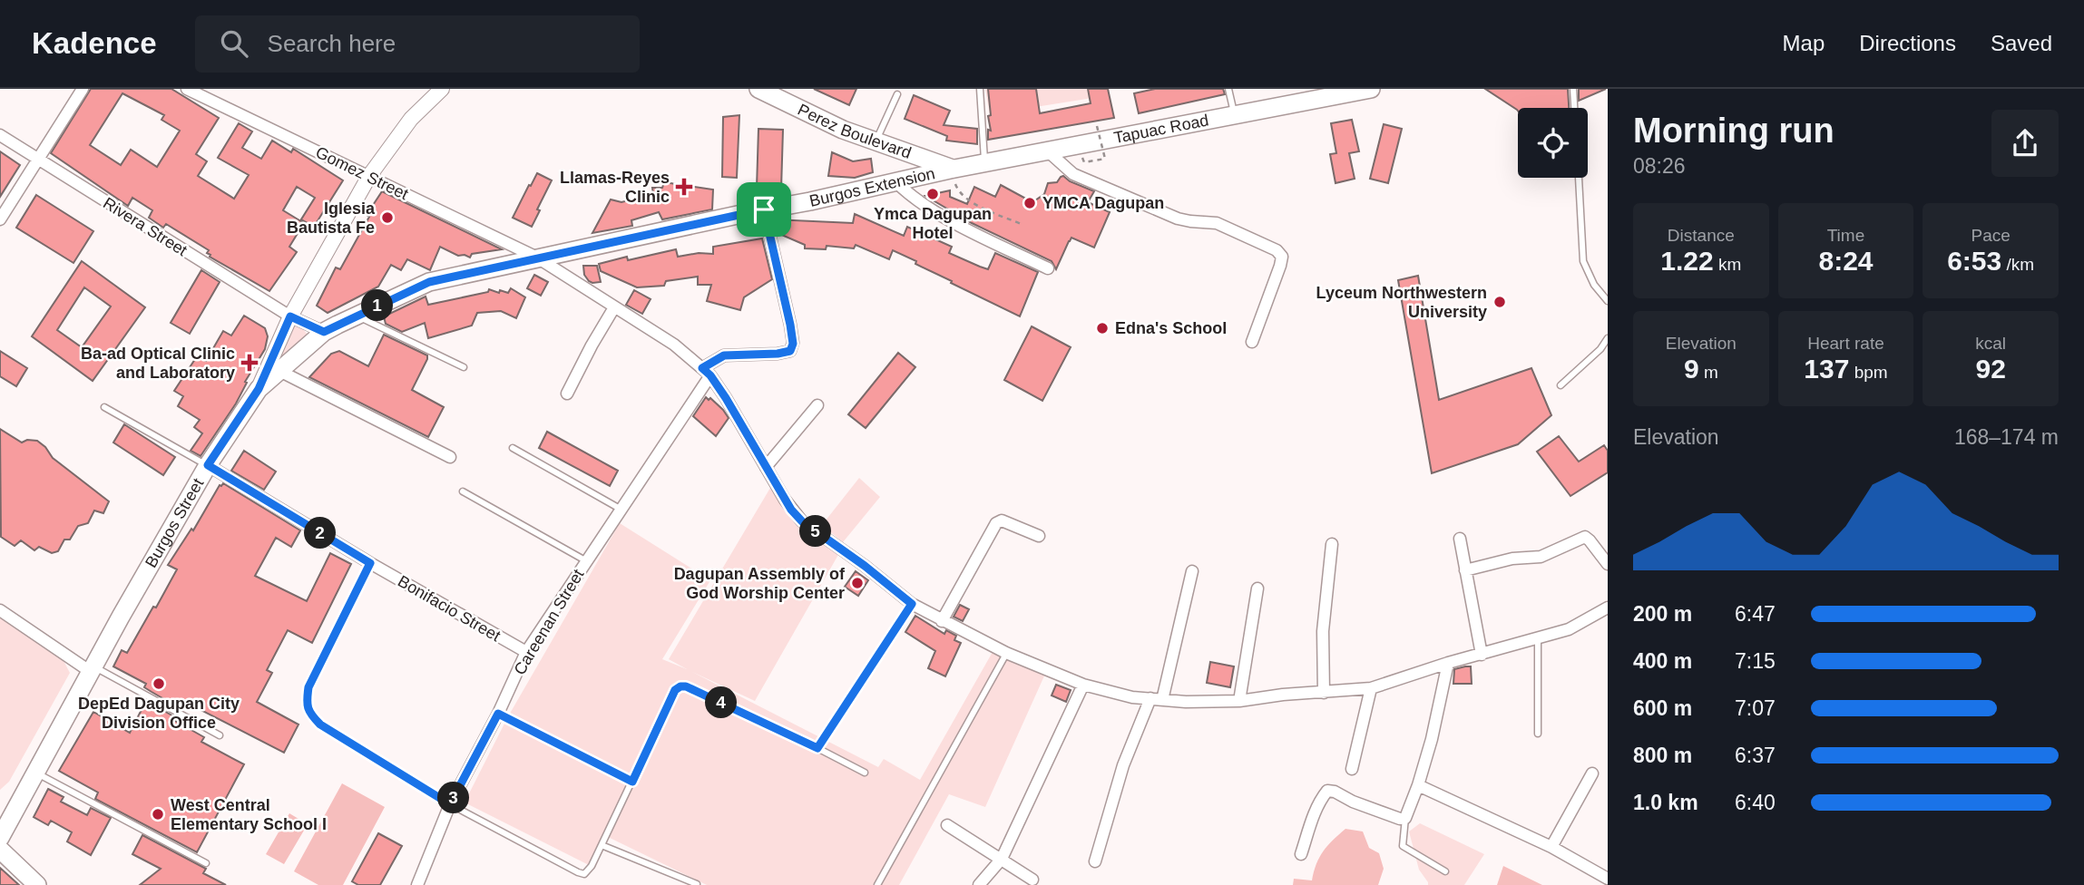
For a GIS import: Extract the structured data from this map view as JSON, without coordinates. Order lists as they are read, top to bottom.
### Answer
{
  "streets": {
    "main road": [
      "Tapuac Road",
      "Perez Boulevard",
      "Burgos Extension",
      "Burgos Street"
    ],
    "street": [
      "Gomez Street",
      "Rivera Street",
      "Bonifacio Street",
      "Careenan Street"
    ]
  },
  "crossings": [
    ["Tapuac Road", "Perez Boulevard"],
    ["Tapuac Road", "Burgos Extension"],
    ["Perez Boulevard", "Burgos Extension"],
    ["Gomez Street", "Burgos Extension"],
    ["Gomez Street", "Burgos Street"],
    ["Gomez Street", "Careenan Street"],
    ["Burgos Extension", "Rivera Street"],
    ["Burgos Extension", "Burgos Street"],
    ["Rivera Street", "Burgos Street"],
    ["Burgos Street", "Bonifacio Street"],
    ["Bonifacio Street", "Careenan Street"]
  ],
  "places": {
    "health": ["Llamas-Reyes Clinic", "Ba-ad Optical Clinic and Laboratory"],
    "other": [
      "Ymca Dagupan Hotel",
      "YMCA Dagupan",
      "Iglesia Bautista Fe",
      "Lyceum Northwestern University",
      "Edna's School",
      "Dagupan Assembly of God Worship Center",
      "DepEd Dagupan City Division Office",
      "West Central Elementary School I"
    ]
  },
  "page": {
    "header": "Kadence",
    "search": "Search here",
    "nav": ["Map", "Directions", "Saved"],
    "heading": ["Morning run", "08:26"],
    "stats": [
      ["Distance", "1.22 km"],
      ["Time", "8:24"],
      ["Pace", "6:53 /km"],
      ["Elevation", "9 m"],
      ["Heart rate", "137 bpm"],
      ["kcal", "92"]
    ],
    "pins": [
      "1",
      "5",
      "2",
      "4",
      "3"
    ],
    "chart": ["Elevation", "168–174 m"],
    "list": [
      {
        "name": "200 m",
        "note": "6:47"
      },
      {
        "name": "400 m",
        "note": "7:15"
      },
      {
        "name": "600 m",
        "note": "7:07"
      },
      {
        "name": "800 m",
        "note": "6:37"
      },
      {
        "name": "1.0 km",
        "note": "6:40"
      }
    ]
  }
}
